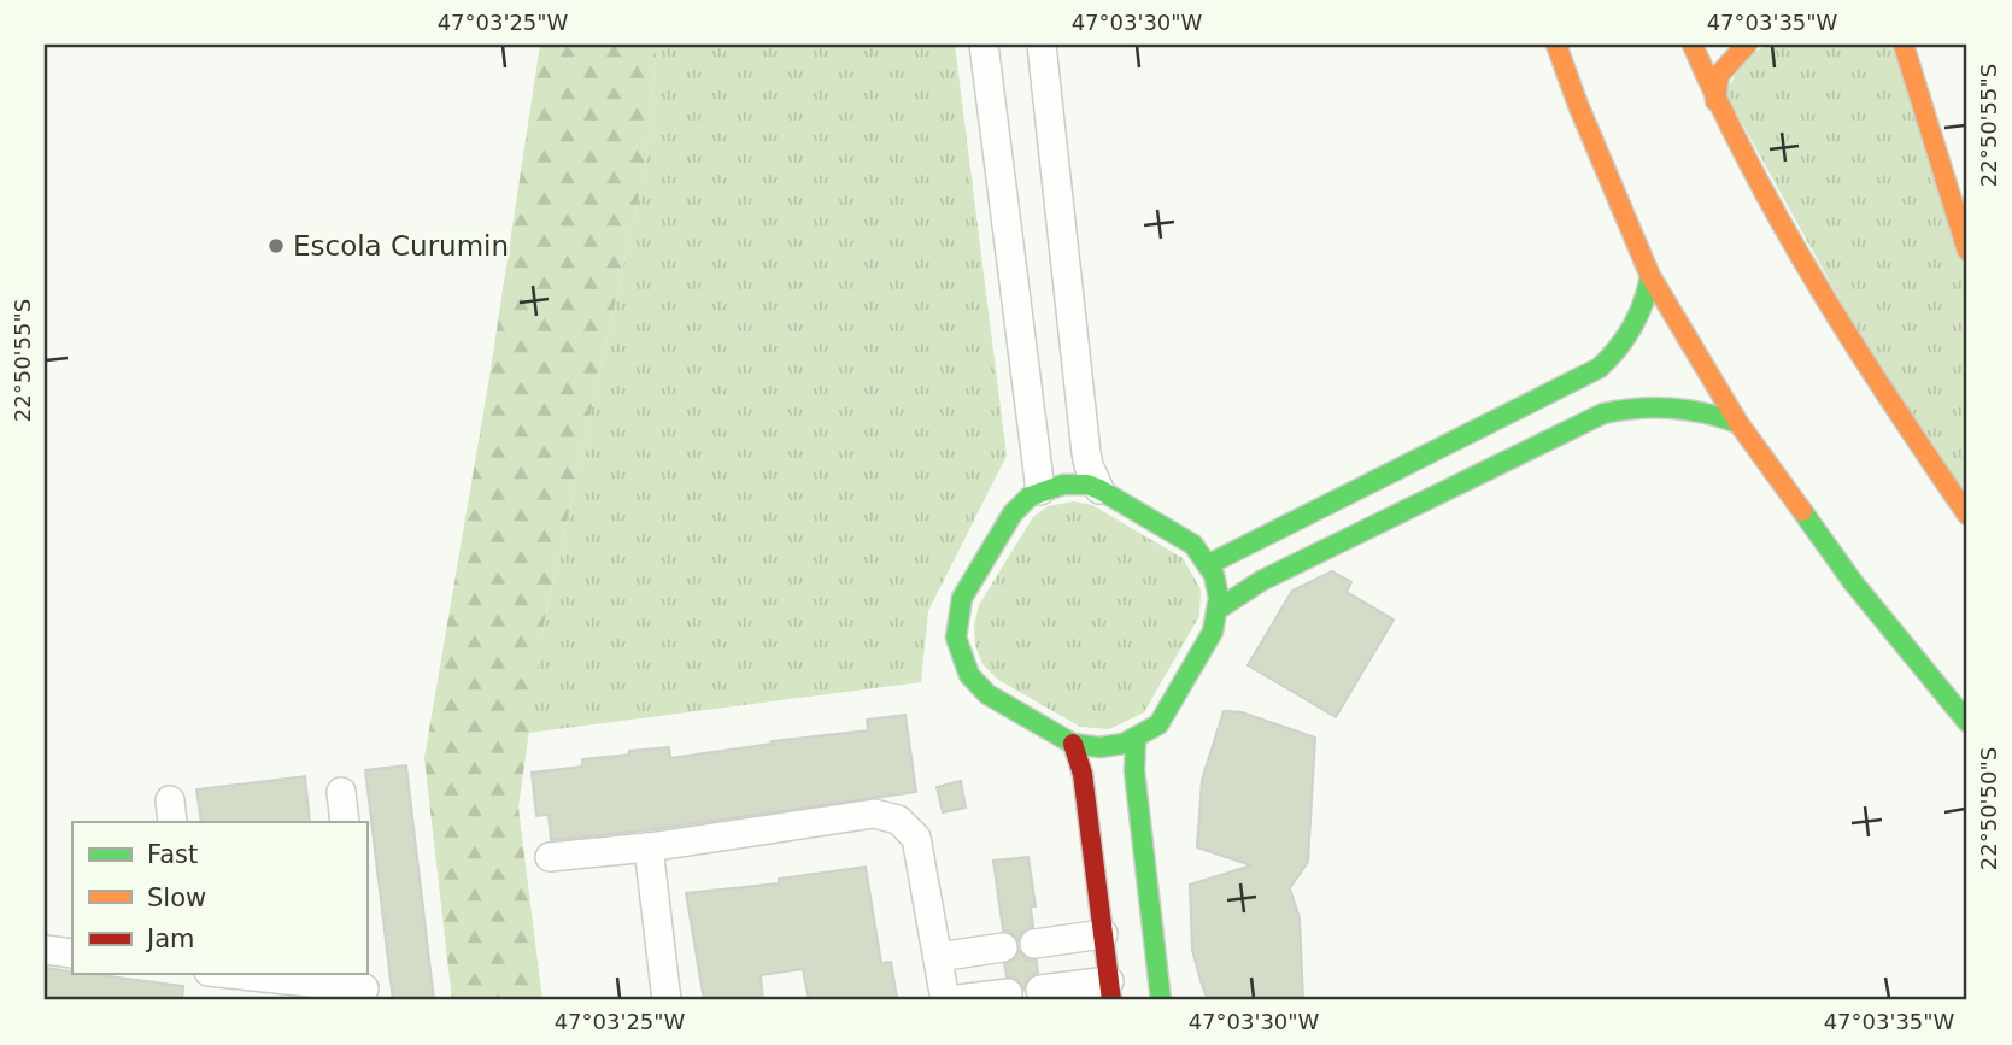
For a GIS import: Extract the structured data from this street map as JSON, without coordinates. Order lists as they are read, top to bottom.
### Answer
{
  "places": ["Escola Curumin"],
  "legend": ["Fast", "Slow", "Jam"],
  "coordinates": [
    "47°03'25\"W",
    "47°03'30\"W",
    "47°03'35\"W",
    "22°50'55\"S",
    "22°50'50\"S"
  ]
}
